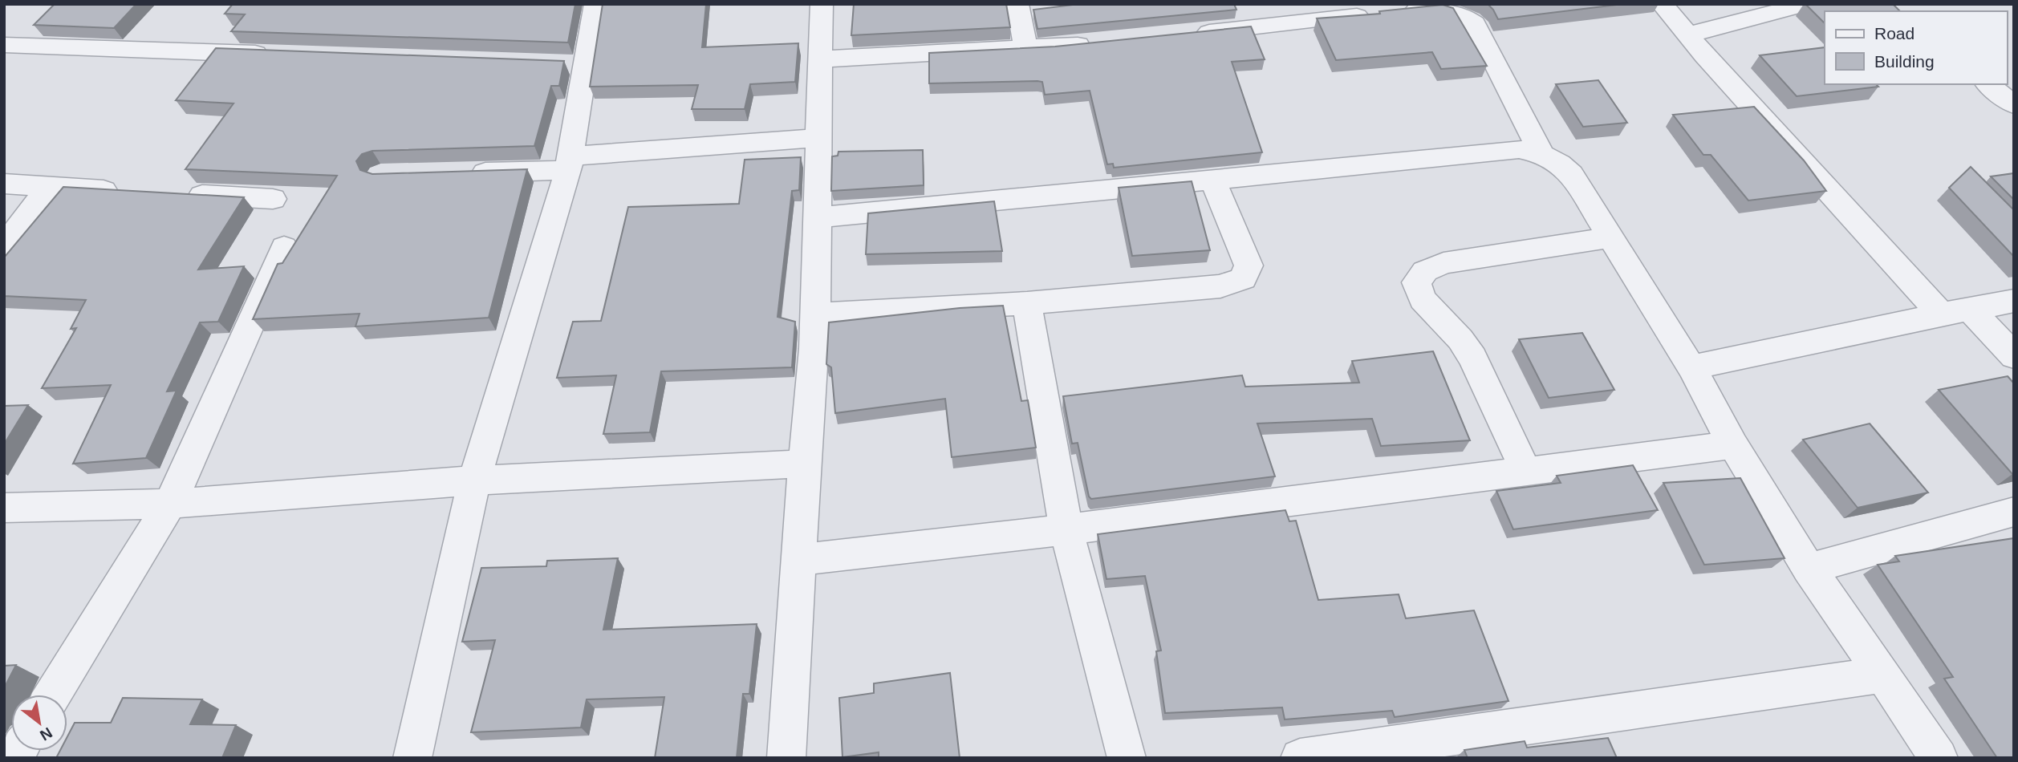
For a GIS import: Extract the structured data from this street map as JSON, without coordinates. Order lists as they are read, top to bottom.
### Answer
{
  "legend": ["Road", "Building"],
  "north": "bottom right"
}
